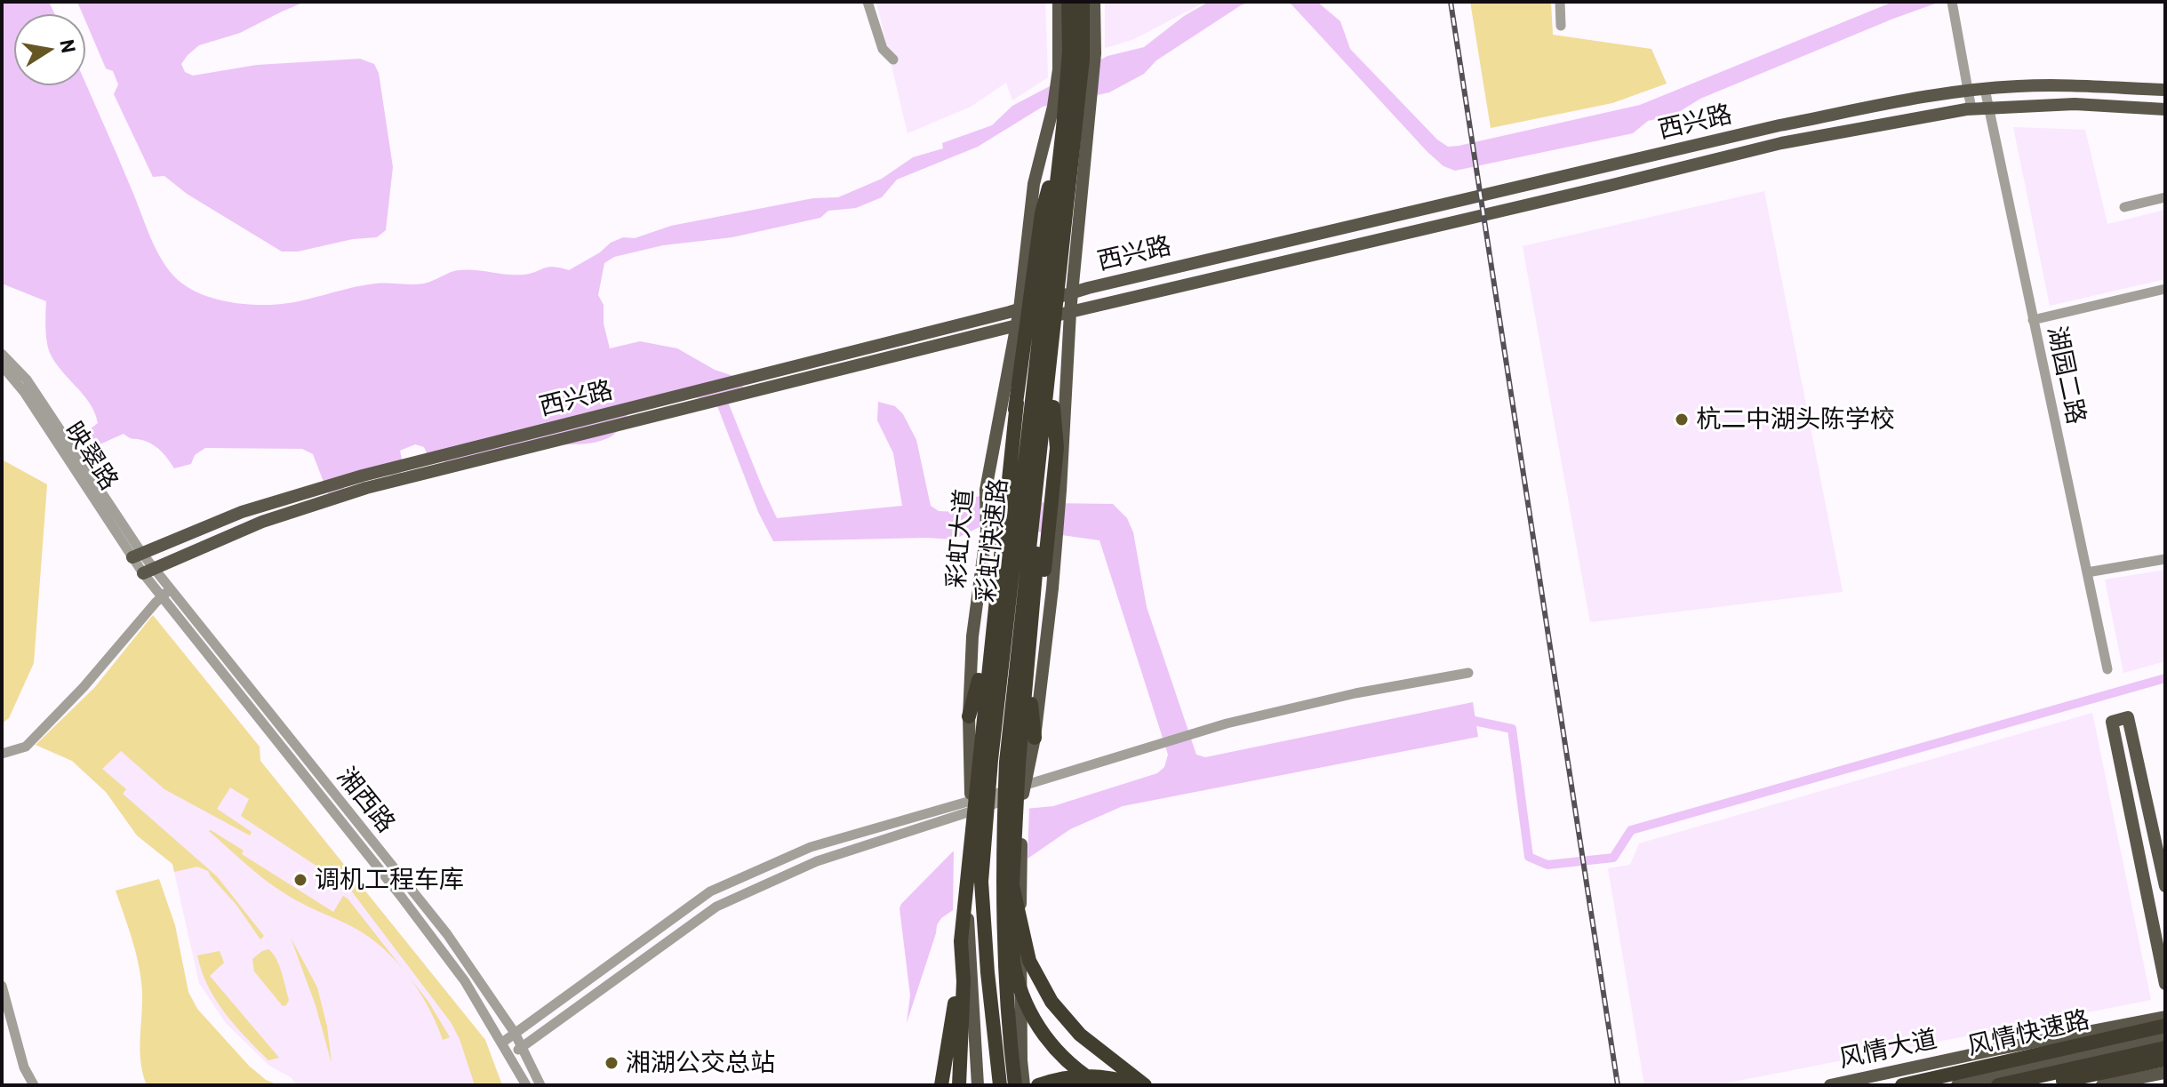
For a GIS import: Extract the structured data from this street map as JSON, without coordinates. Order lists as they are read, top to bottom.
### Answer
{
  "streets": {
    "highway": ["彩虹快速路", "风情快速路"],
    "main road": ["西兴路", "彩虹大道", "风情大道"],
    "street": ["湖园二路", "映翠路", "湘西路"]
  },
  "crossings": [
    ["西兴路", "湖园二路"],
    ["西兴路", "映翠路"],
    ["西兴路", "彩虹大道"],
    ["西兴路", "湘西路"],
    ["映翠路", "湘西路"]
  ],
  "places": ["杭二中湖头陈学校", "调机工程车库", "湘湖公交总站"],
  "north": "right"
}
